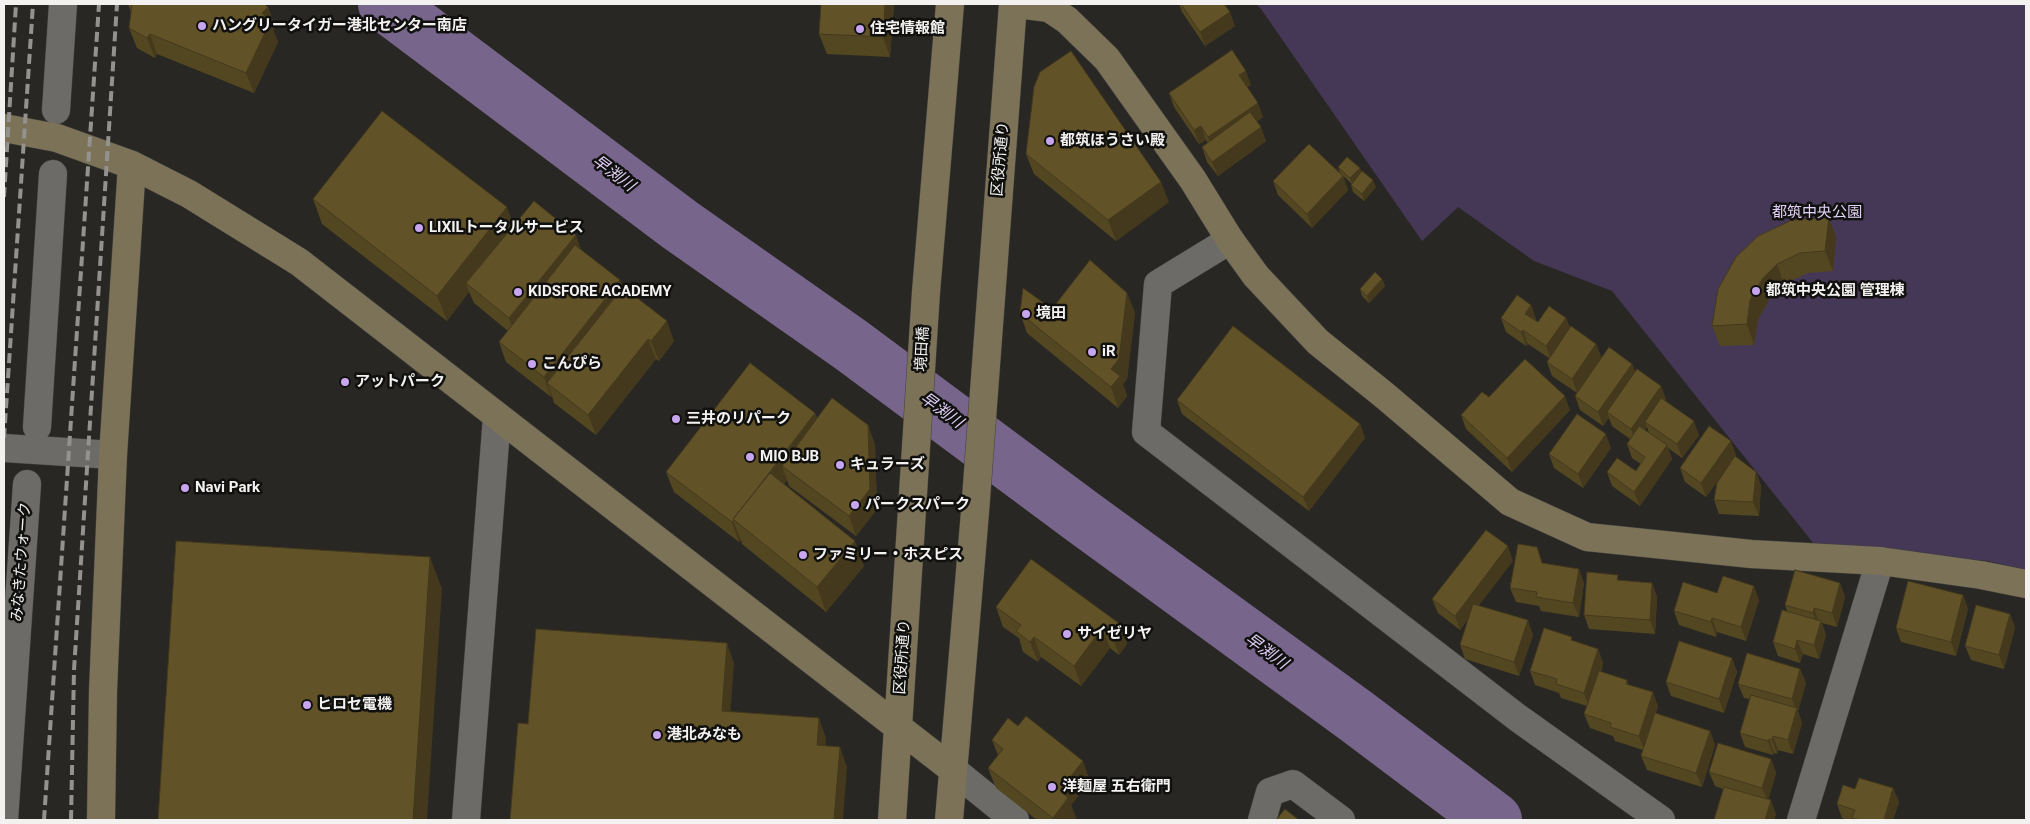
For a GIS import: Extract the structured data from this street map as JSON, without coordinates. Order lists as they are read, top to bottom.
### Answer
{
  "streets": {
    "street": ["区役所通り", "境田橋", "みなきたウォーク"]
  },
  "crossings": [
    ["区役所通り", "境田橋"]
  ],
  "water": ["早渕川"],
  "parks": ["都筑中央公園"],
  "places": [
    "ハングリータイガー港北センター南店",
    "住宅情報館",
    "都筑ほうさい殿",
    "LIXILトータルサービス",
    "都筑中央公園 管理棟",
    "KIDSFORE ACADEMY",
    "境田",
    "iR",
    "こんぴら",
    "アットパーク",
    "三井のリパーク",
    "MIO BJB",
    "キュラーズ",
    "Navi Park",
    "パークスパーク",
    "ファミリー・ホスピス",
    "サイゼリヤ",
    "ヒロセ電機",
    "港北みなも",
    "洋麺屋 五右衛門"
  ]
}
